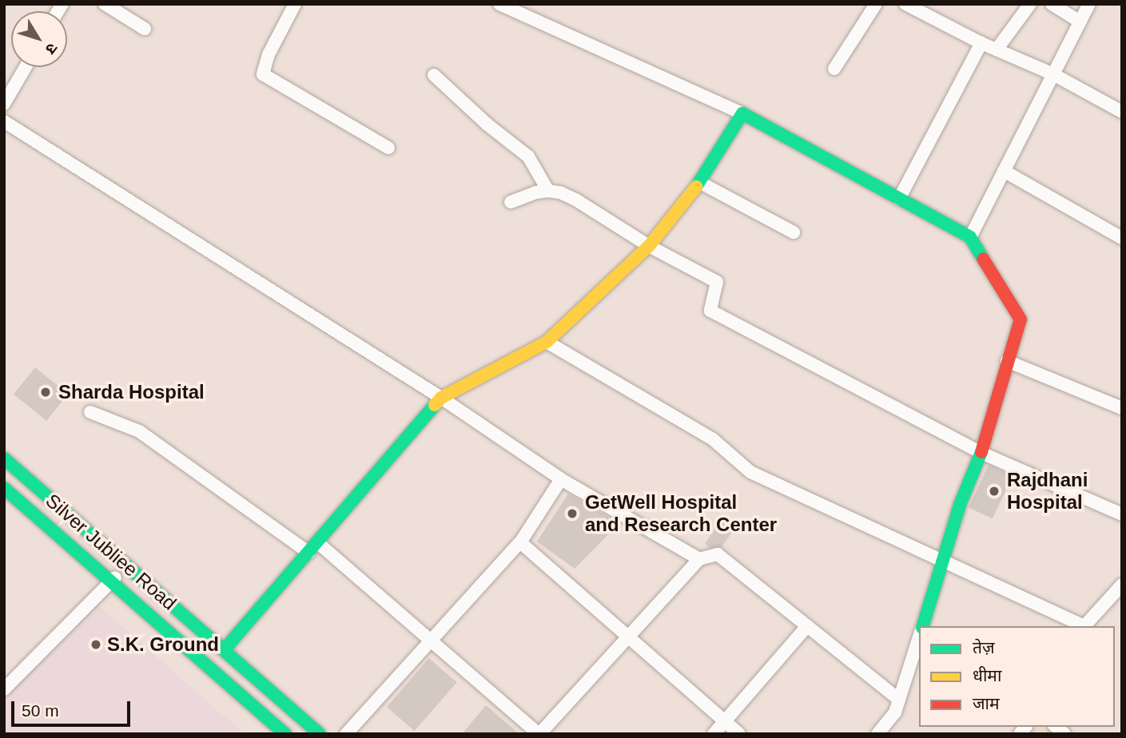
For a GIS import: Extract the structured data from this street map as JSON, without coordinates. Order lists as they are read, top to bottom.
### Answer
{
  "streets": {
    "street": ["Silver Jubliee Road"]
  },
  "places": [
    "Sharda Hospital",
    "Rajdhani Hospital",
    "GetWell Hospital and Research Center",
    "S.K. Ground"
  ],
  "legend": ["तेज़", "धीमा", "जाम"],
  "scale_bar": "50 m",
  "north": "bottom right"
}
